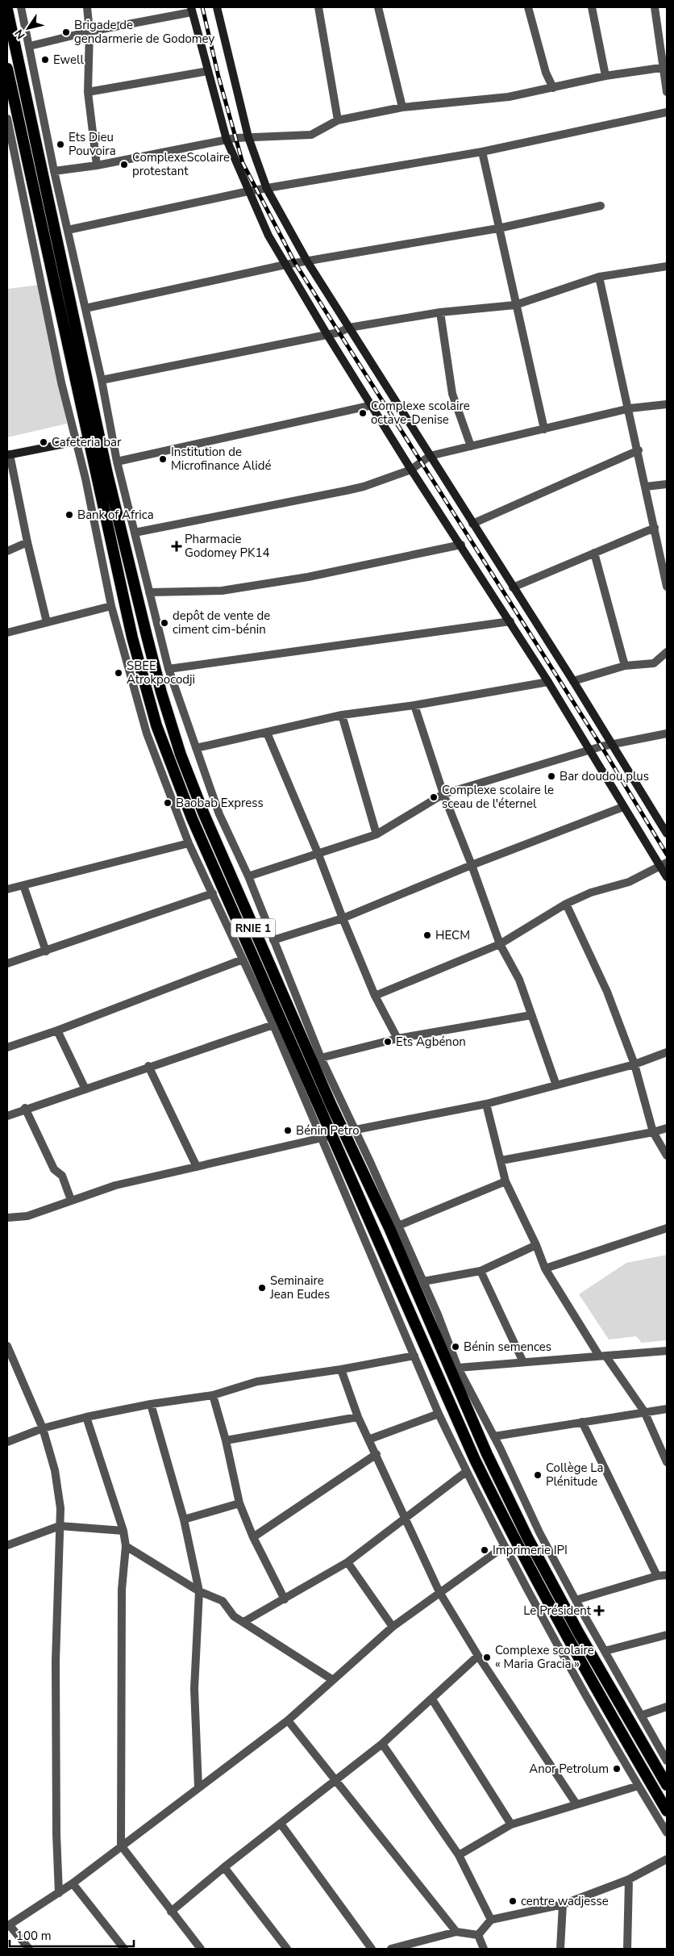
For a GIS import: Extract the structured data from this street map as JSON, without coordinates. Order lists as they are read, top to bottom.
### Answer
{
  "streets": {
    "highway": ["RNIE 1"]
  },
  "places": {
    "other": [
      "Brigade de gendarmerie de Godomey",
      "Ewell",
      "Ets Dieu Pouvoira",
      "ComplexeScolaire protestant",
      "Complexe scolaire octave-Denise",
      "Cafeteria bar",
      "Institution de Microfinance Alidé",
      "Bank of Africa",
      "depôt de vente de ciment cim-bénin",
      "SBEE Atrokpocodji",
      "Bar doudou plus",
      "Complexe scolaire le sceau de l'éternel",
      "Baobab Express",
      "HECM",
      "Ets Agbénon",
      "Bénin Petro",
      "Seminaire Jean Eudes",
      "Bénin semences",
      "Collège La Plénitude",
      "Imprimerie IPI",
      "Complexe scolaire « Maria Gracia »",
      "Anor Petrolum",
      "centre wadjesse"
    ],
    "health": ["Pharmacie Godomey PK14", "Le Président"]
  },
  "scale_bar": "100 m",
  "north": "bottom left"
}
